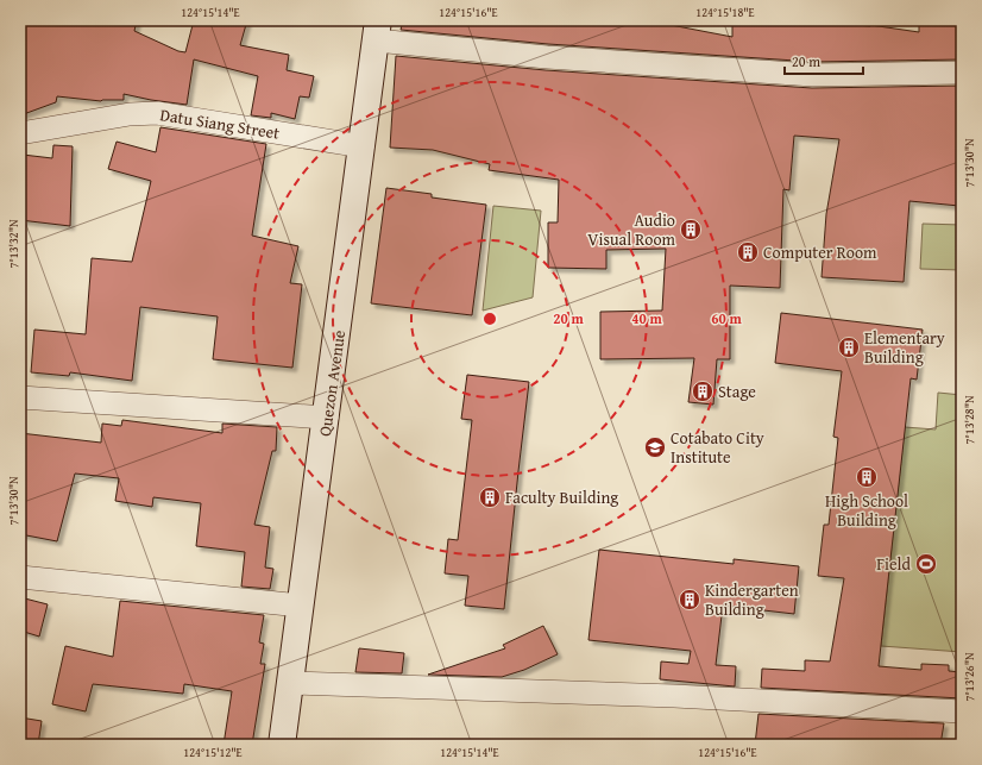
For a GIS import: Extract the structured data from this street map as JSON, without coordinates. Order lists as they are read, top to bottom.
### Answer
{
  "streets": {
    "street": ["Datu Siang Street", "Quezon Avenue"]
  },
  "crossings": [
    ["Datu Siang Street", "Quezon Avenue"]
  ],
  "places": {
    "building": [
      "Audio Visual Room",
      "Computer Room",
      "Elementary Building",
      "Stage",
      "High School Building",
      "Faculty Building",
      "Kindergarten Building"
    ],
    "school or university": ["Cotabato City Institute"],
    "sports": ["Field"]
  },
  "scale_bar": "20 m",
  "coordinates": [
    "124°15'14\"E",
    "124°15'16\"E",
    "124°15'18\"E",
    "7°13'30\"N",
    "7°13'32\"N",
    "7°13'28\"N",
    "7°13'26\"N",
    "124°15'12\"E"
  ],
  "rings": ["20 m", "40 m", "60 m"]
}
